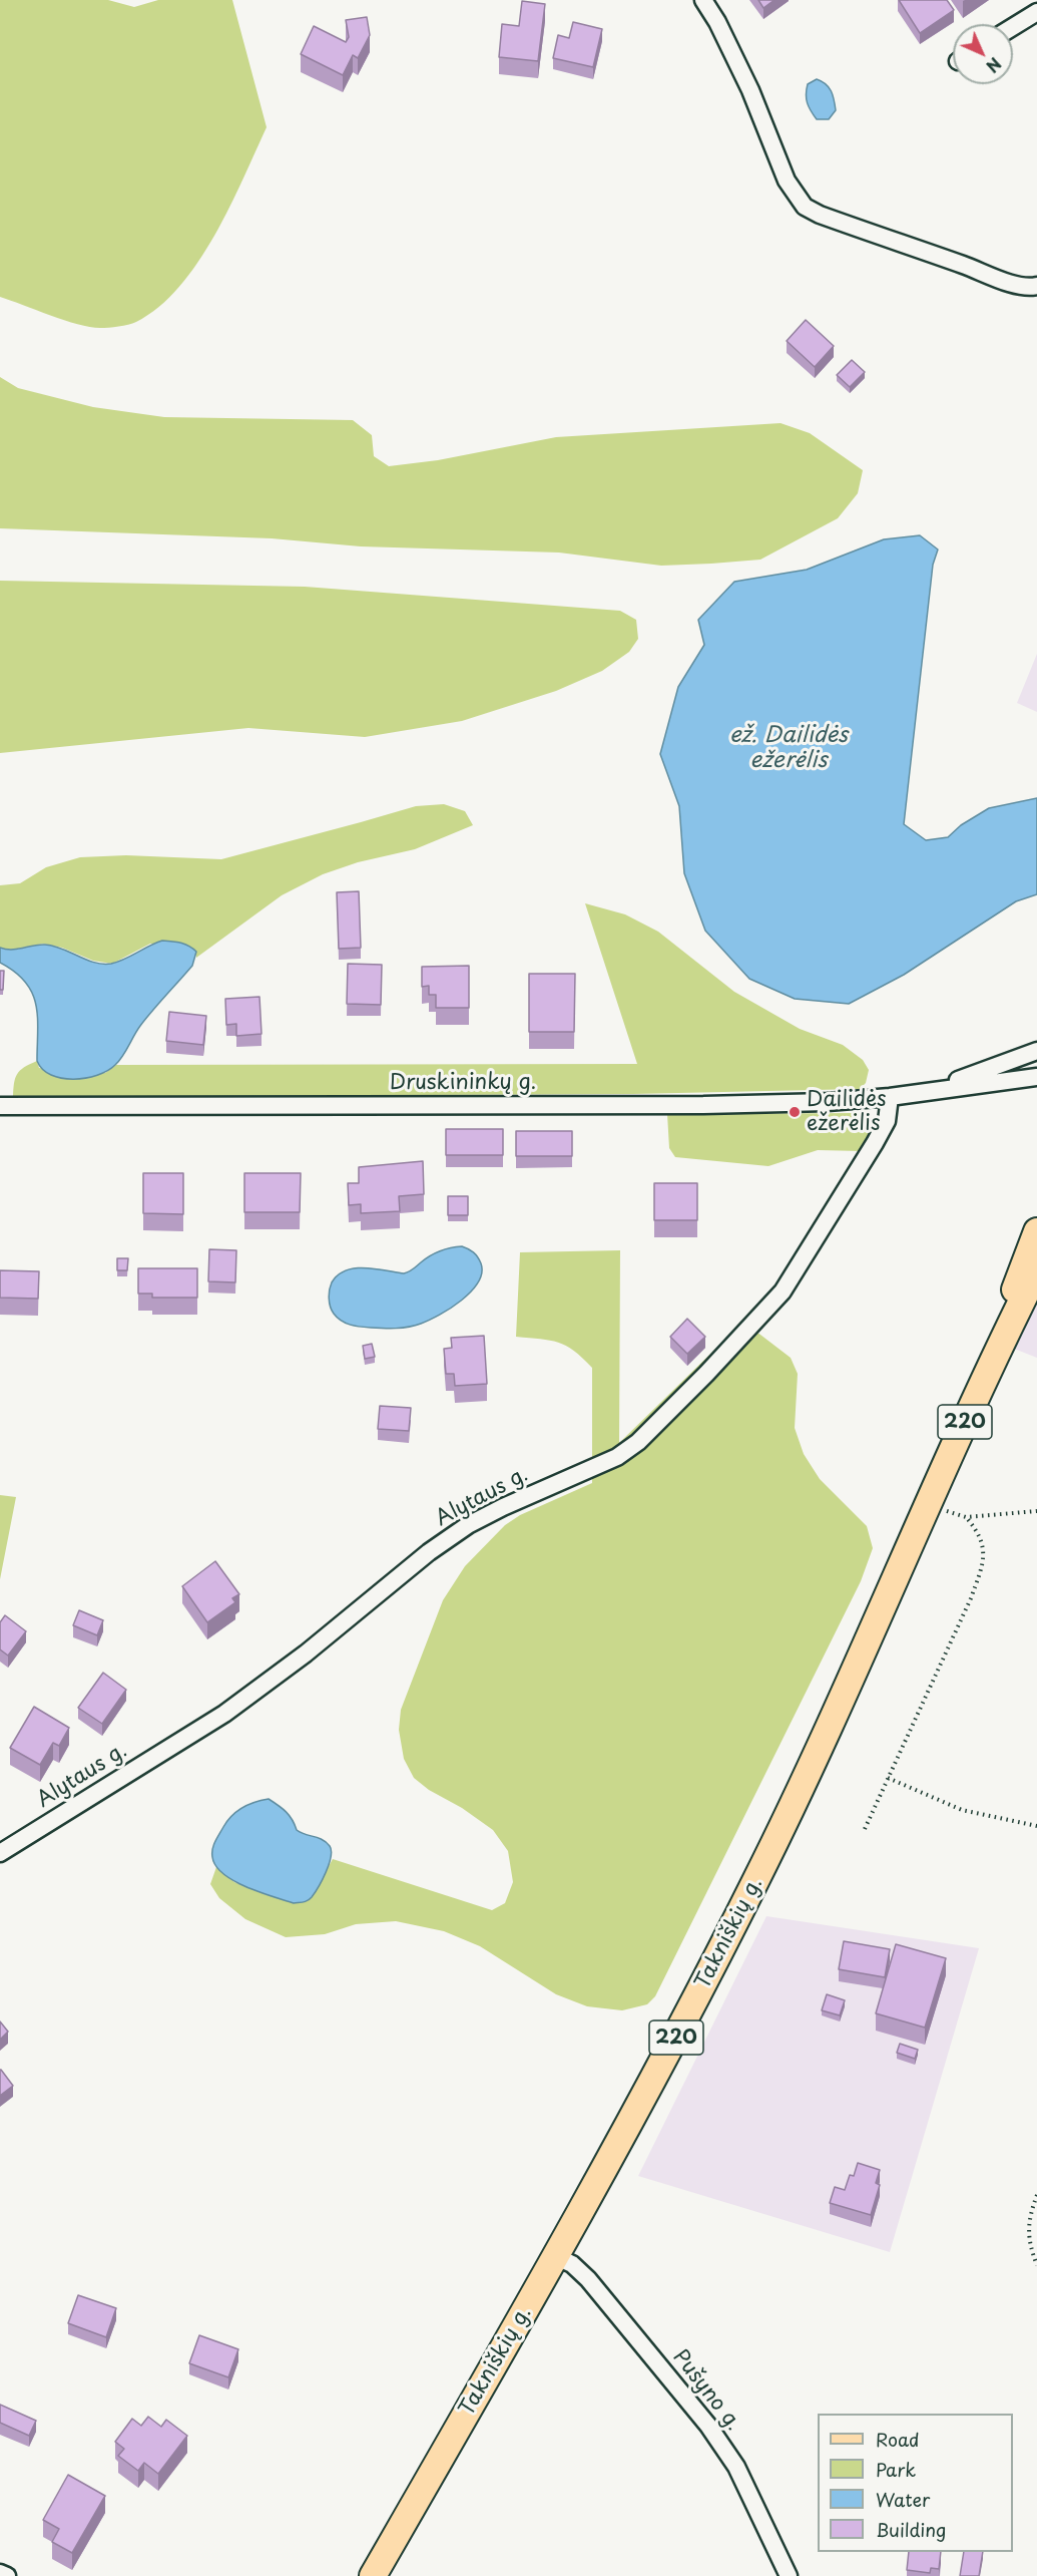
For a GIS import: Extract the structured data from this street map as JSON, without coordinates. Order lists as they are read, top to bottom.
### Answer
{
  "streets": {
    "main road": ["220", "Takniškių g."],
    "street": ["Druskininkų g.", "Alytaus g.", "Pušyno g."]
  },
  "crossings": [
    ["Druskininkų g.", "Alytaus g."],
    ["220", "Takniškių g."],
    ["Takniškių g.", "Pušyno g."]
  ],
  "water": ["ež. Dailidės ežerėlis"],
  "places": ["Dailidės ežerėlis"],
  "legend": [
    "Road",
    "Park",
    "Water",
    "Building"
  ],
  "north": "bottom right"
}
